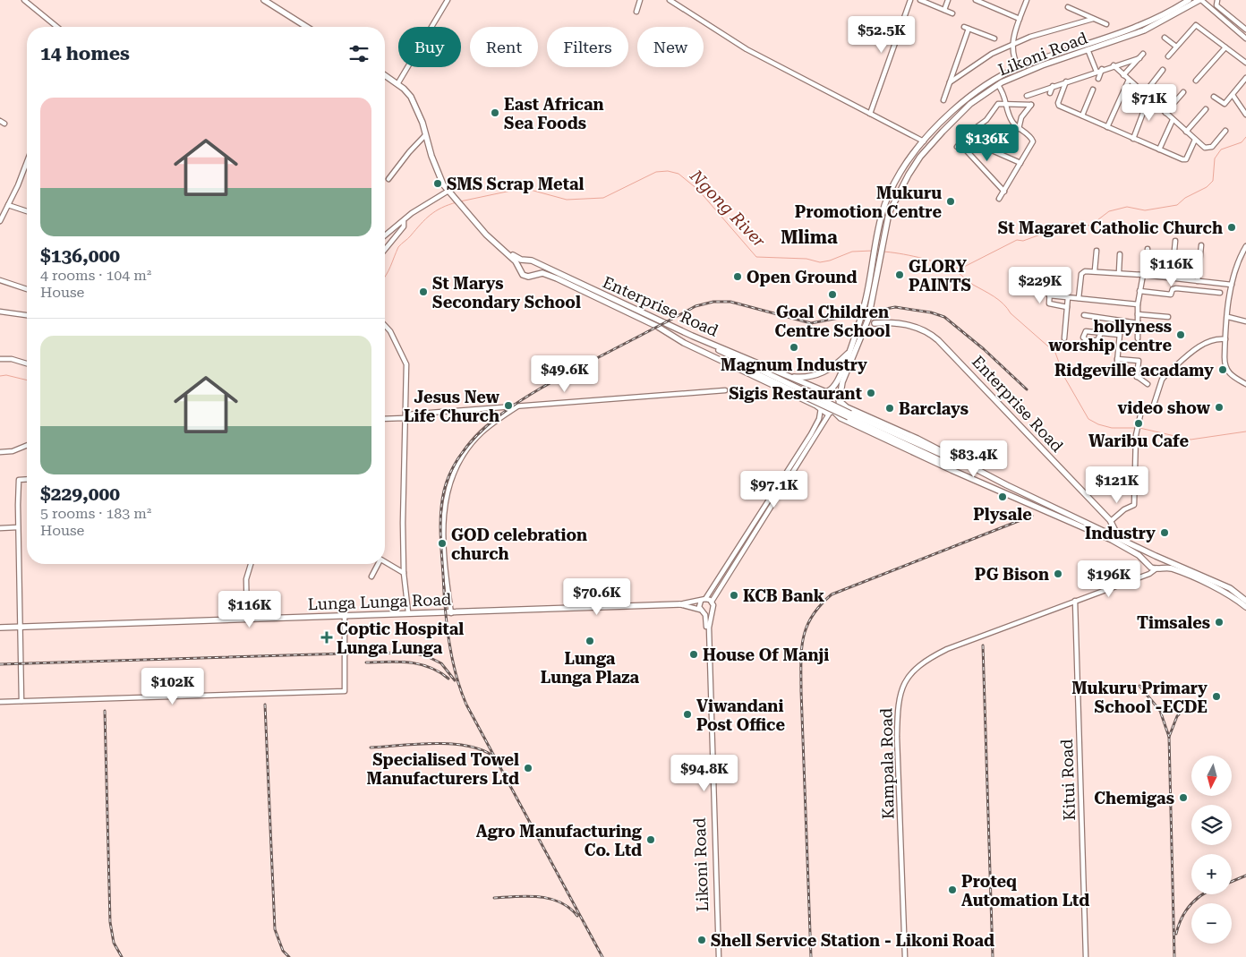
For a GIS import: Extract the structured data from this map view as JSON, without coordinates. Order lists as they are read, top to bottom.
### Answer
{
  "streets": {
    "main road": ["Likoni Road", "Enterprise Road", "Lunga Lunga Road"],
    "street": ["Kampala Road", "Kitui Road"]
  },
  "crossings": [
    ["Likoni Road", "Enterprise Road"],
    ["Likoni Road", "Lunga Lunga Road"],
    ["Kampala Road", "Kitui Road"]
  ],
  "districts": ["Mlima"],
  "water": ["Ngong River"],
  "places": {
    "other": [
      "East African Sea Foods",
      "SMS Scrap Metal",
      "Mukuru Promotion Centre",
      "St Magaret Catholic Church",
      "GLORY PAINTS",
      "Open Ground",
      "St Marys Secondary School",
      "Goal Children Centre School",
      "hollyness worship centre",
      "Magnum Industry",
      "Ridgeville acadamy",
      "Sigis Restaurant",
      "Jesus New Life Church",
      "video show",
      "Barclays",
      "Waribu Cafe",
      "Plysale",
      "Industry",
      "GOD celebration church",
      "PG Bison",
      "KCB Bank",
      "Timsales",
      "Lunga Lunga Plaza",
      "House Of Manji",
      "Mukuru Primary School -ECDE",
      "Viwandani Post Office",
      "Specialised Towel Manufacturers Ltd",
      "Chemigas",
      "Agro Manufacturing Co. Ltd",
      "Proteq Automation Ltd",
      "Shell Service Station - Likoni Road"
    ],
    "health": ["Coptic Hospital Lunga Lunga"]
  },
  "north": "bottom",
  "page": {
    "price": [
      "$52.5K",
      "$71K",
      "$136K",
      "$116K",
      "$229K",
      "$49.6K",
      "$83.4K",
      "$121K",
      "$97.1K",
      "$196K",
      "$70.6K",
      "$116K",
      "$102K",
      "$94.8K"
    ],
    "chip": [
      "Buy",
      "Rent",
      "Filters",
      "New"
    ],
    "heading": "14 homes",
    "list": [
      {
        "name": "$136,000",
        "note": "4 rooms · 104 m² · House"
      },
      {
        "name": "$229,000",
        "note": "5 rooms · 183 m² · House"
      }
    ],
    "map_buttons": ["+", "−"]
  }
}
